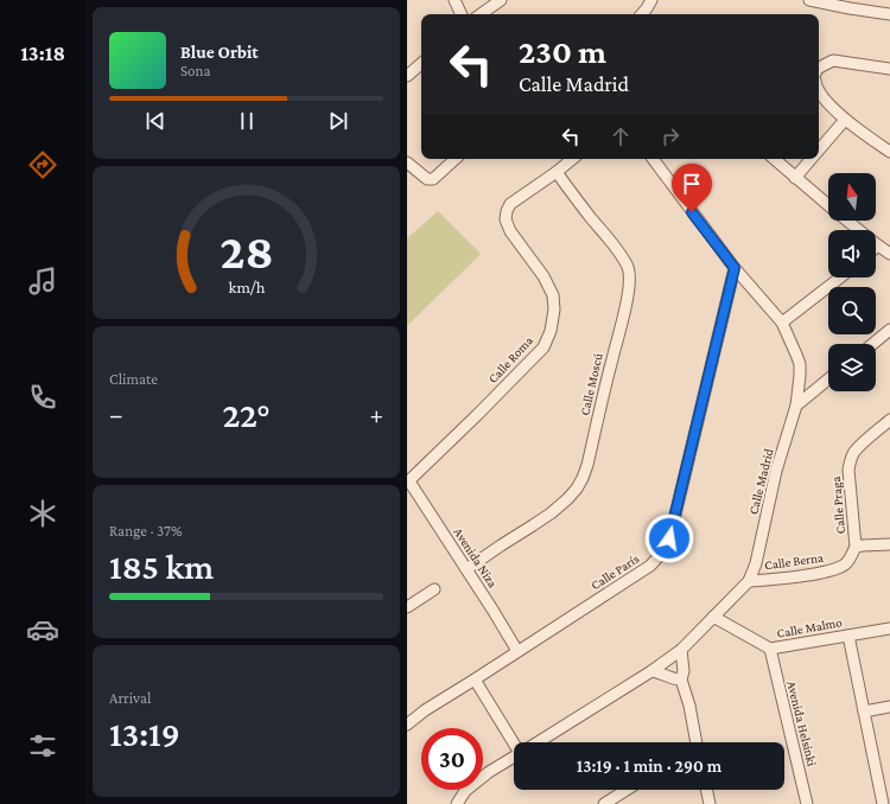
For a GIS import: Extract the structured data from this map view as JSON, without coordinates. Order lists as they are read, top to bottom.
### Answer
{
  "streets": {
    "street": [
      "Calle Roma",
      "Calle Moscú",
      "Calle Madrid",
      "Calle Praga",
      "Avenida Niza",
      "Calle Berna",
      "Calle París",
      "Calle Malmo",
      "Avenida Helsinki"
    ]
  },
  "crossings": [
    ["Calle Roma", "Calle Moscú"],
    ["Calle Roma", "Avenida Niza"],
    ["Calle Moscú", "Avenida Niza"],
    ["Calle Madrid", "Calle Berna"],
    ["Calle Madrid", "Calle París"],
    ["Calle Madrid", "Calle Malmo"],
    ["Calle Praga", "Calle Berna"],
    ["Avenida Niza", "Calle París"],
    ["Calle Malmo", "Avenida Helsinki"]
  ],
  "north": "top",
  "page": {
    "tabs": "13:18",
    "turn": ["230 m", "Calle Madrid"],
    "song": ["Blue Orbit", "Sona"],
    "tile": [
      "Climate",
      ["Range · 37%", "185 km"],
      ["Arrival", "13:19"]
    ],
    "heat": ["−", "22°", "+"],
    "limit": "30",
    "trip": "13:19 · 1 min · 290 m",
    "gauge": ["28", "km/h"]
  }
}
